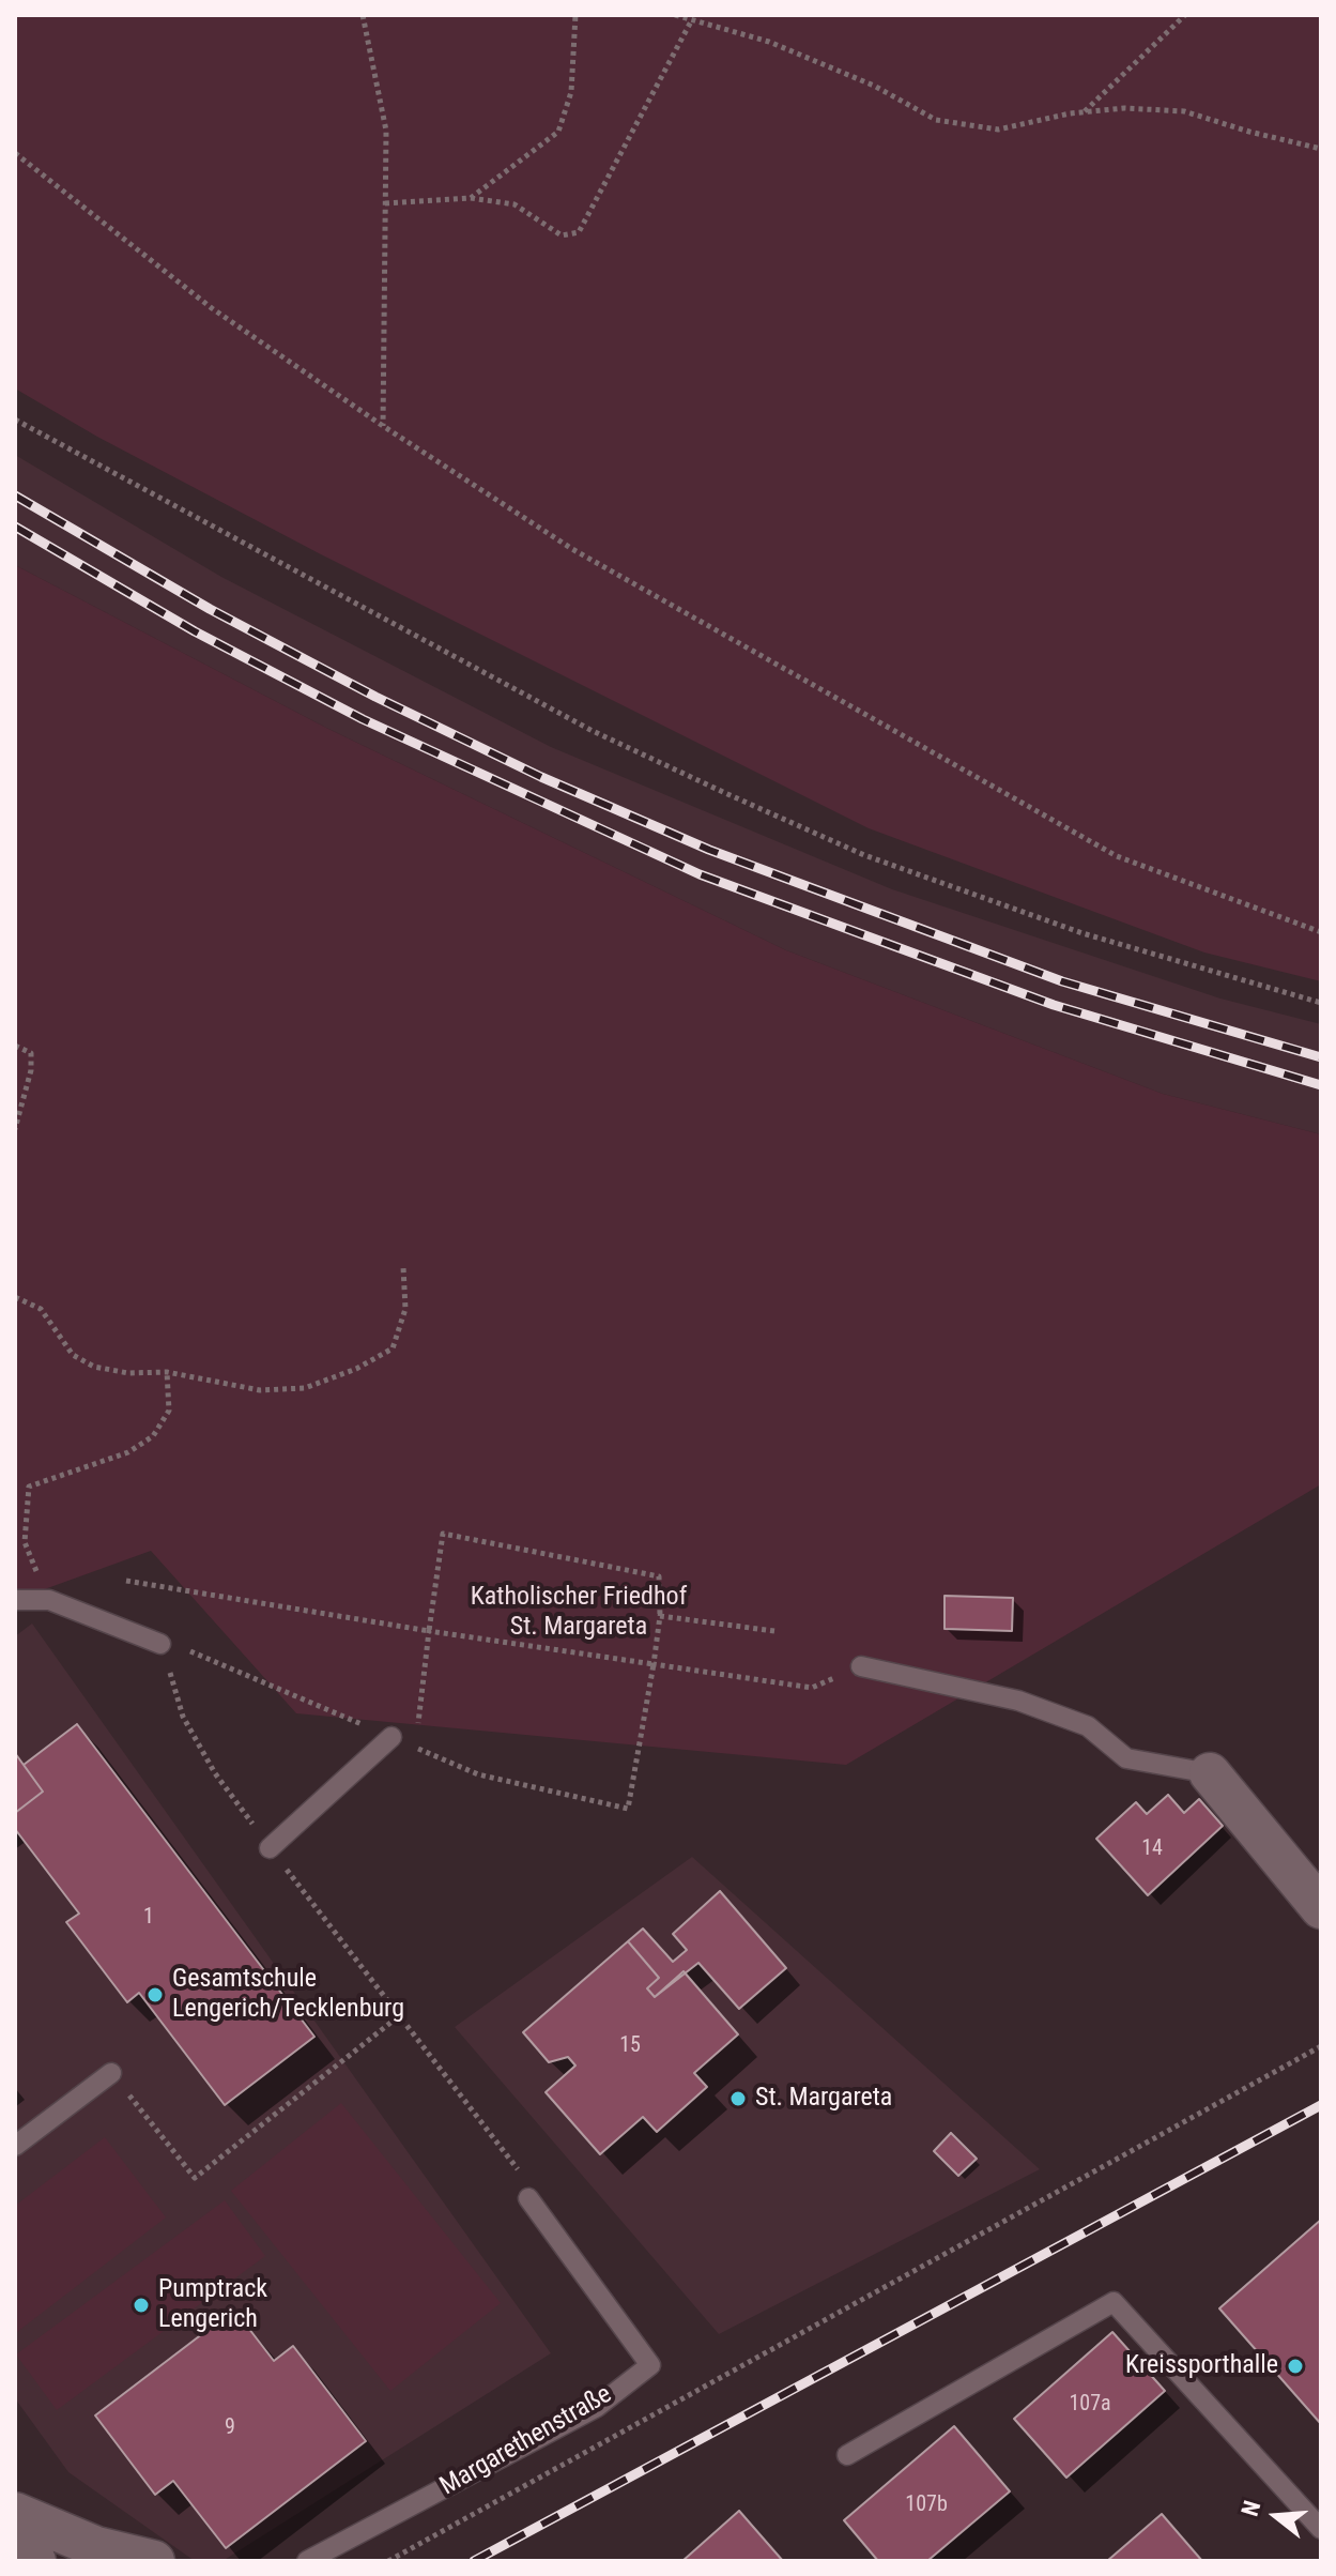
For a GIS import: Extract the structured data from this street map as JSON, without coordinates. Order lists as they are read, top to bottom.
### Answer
{
  "streets": {
    "lane": ["Margarethenstraße"]
  },
  "parks": ["Katholischer Friedhof St. Margareta"],
  "places": [
    "Gesamtschule Lengerich/Tecklenburg",
    "St. Margareta",
    "Pumptrack Lengerich",
    "Kreissporthalle"
  ],
  "house_numbers": [
    "14",
    "1",
    "15",
    "107a",
    "9",
    "107b"
  ],
  "north": "left"
}
